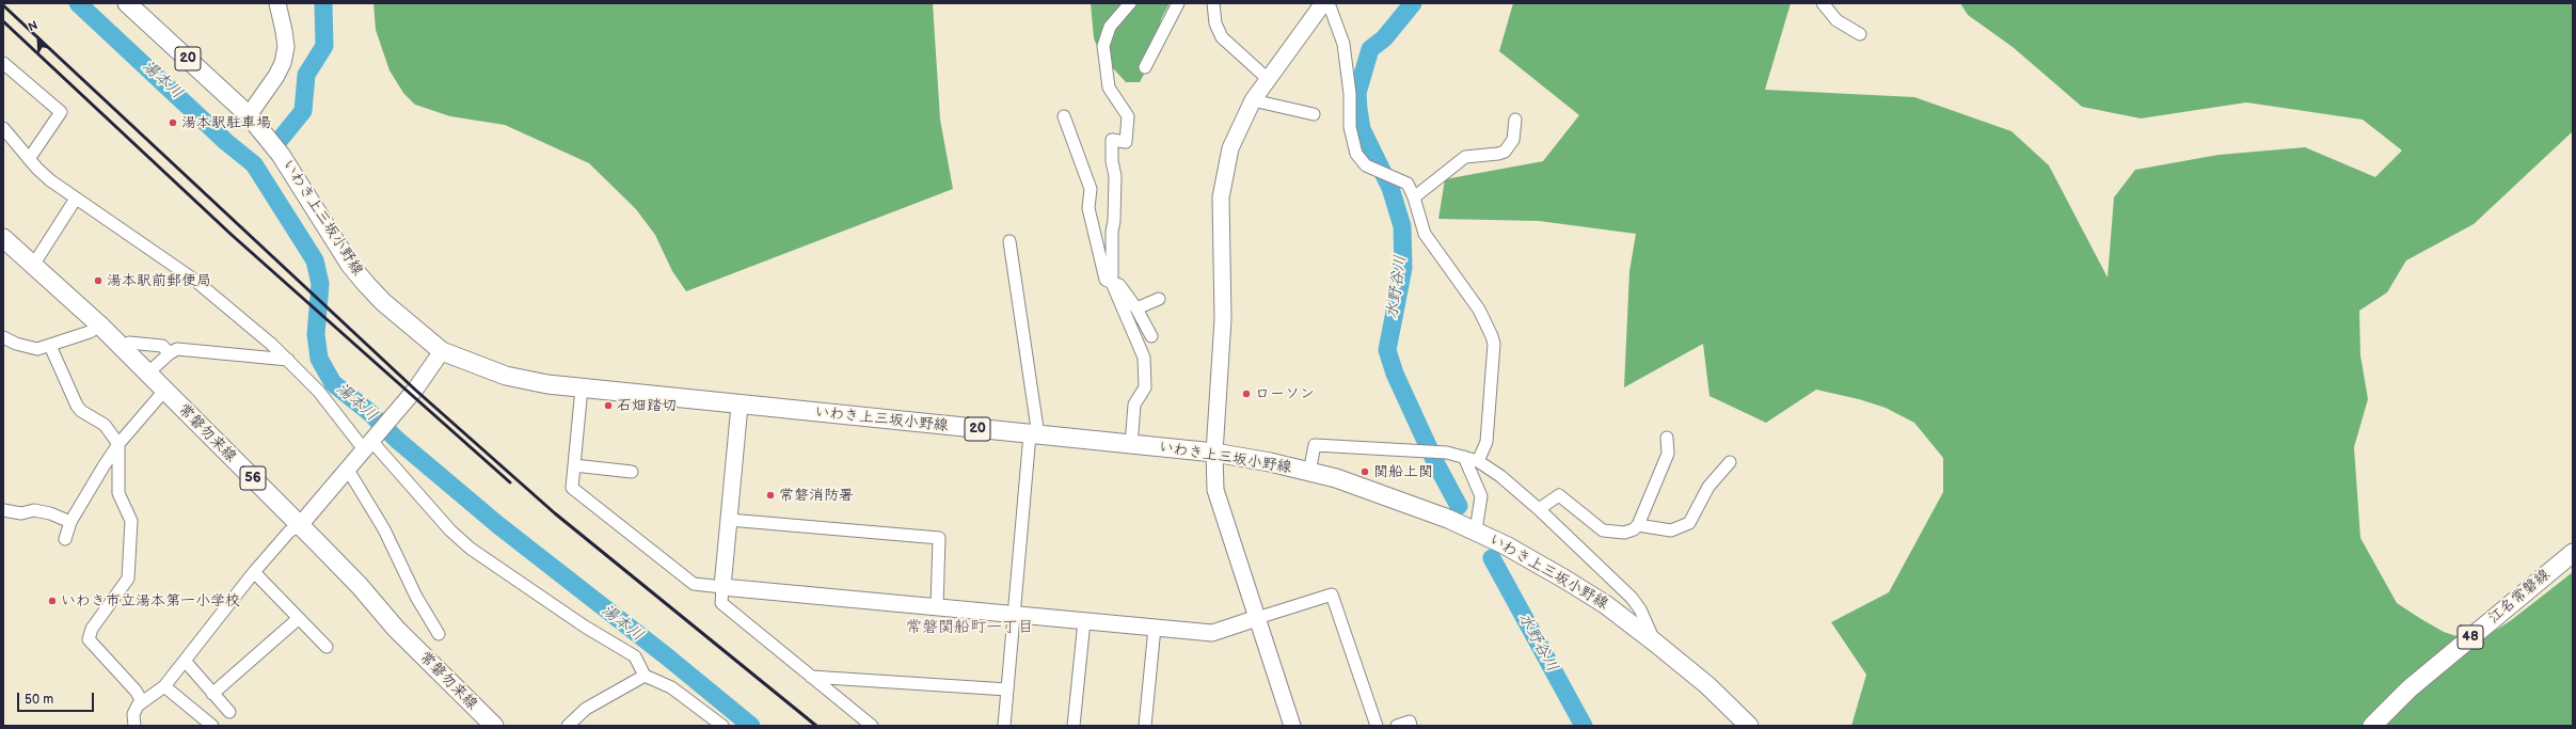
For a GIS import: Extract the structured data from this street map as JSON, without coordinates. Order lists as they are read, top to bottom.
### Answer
{
  "streets": {
    "main road": [
      "20",
      "いわき上三坂小野線",
      "常磐勿来線",
      "56",
      "江名常磐線",
      "48"
    ]
  },
  "districts": ["常磐関船町一丁目"],
  "water": ["湯本川", "水野谷川"],
  "places": [
    "湯本駅駐車場",
    "湯本駅前郵便局",
    "ローソン",
    "石畑踏切",
    "関船上関",
    "常磐消防署",
    "いわき市立湯本第一小学校"
  ],
  "scale_bar": "50 m",
  "north": "top left"
}
